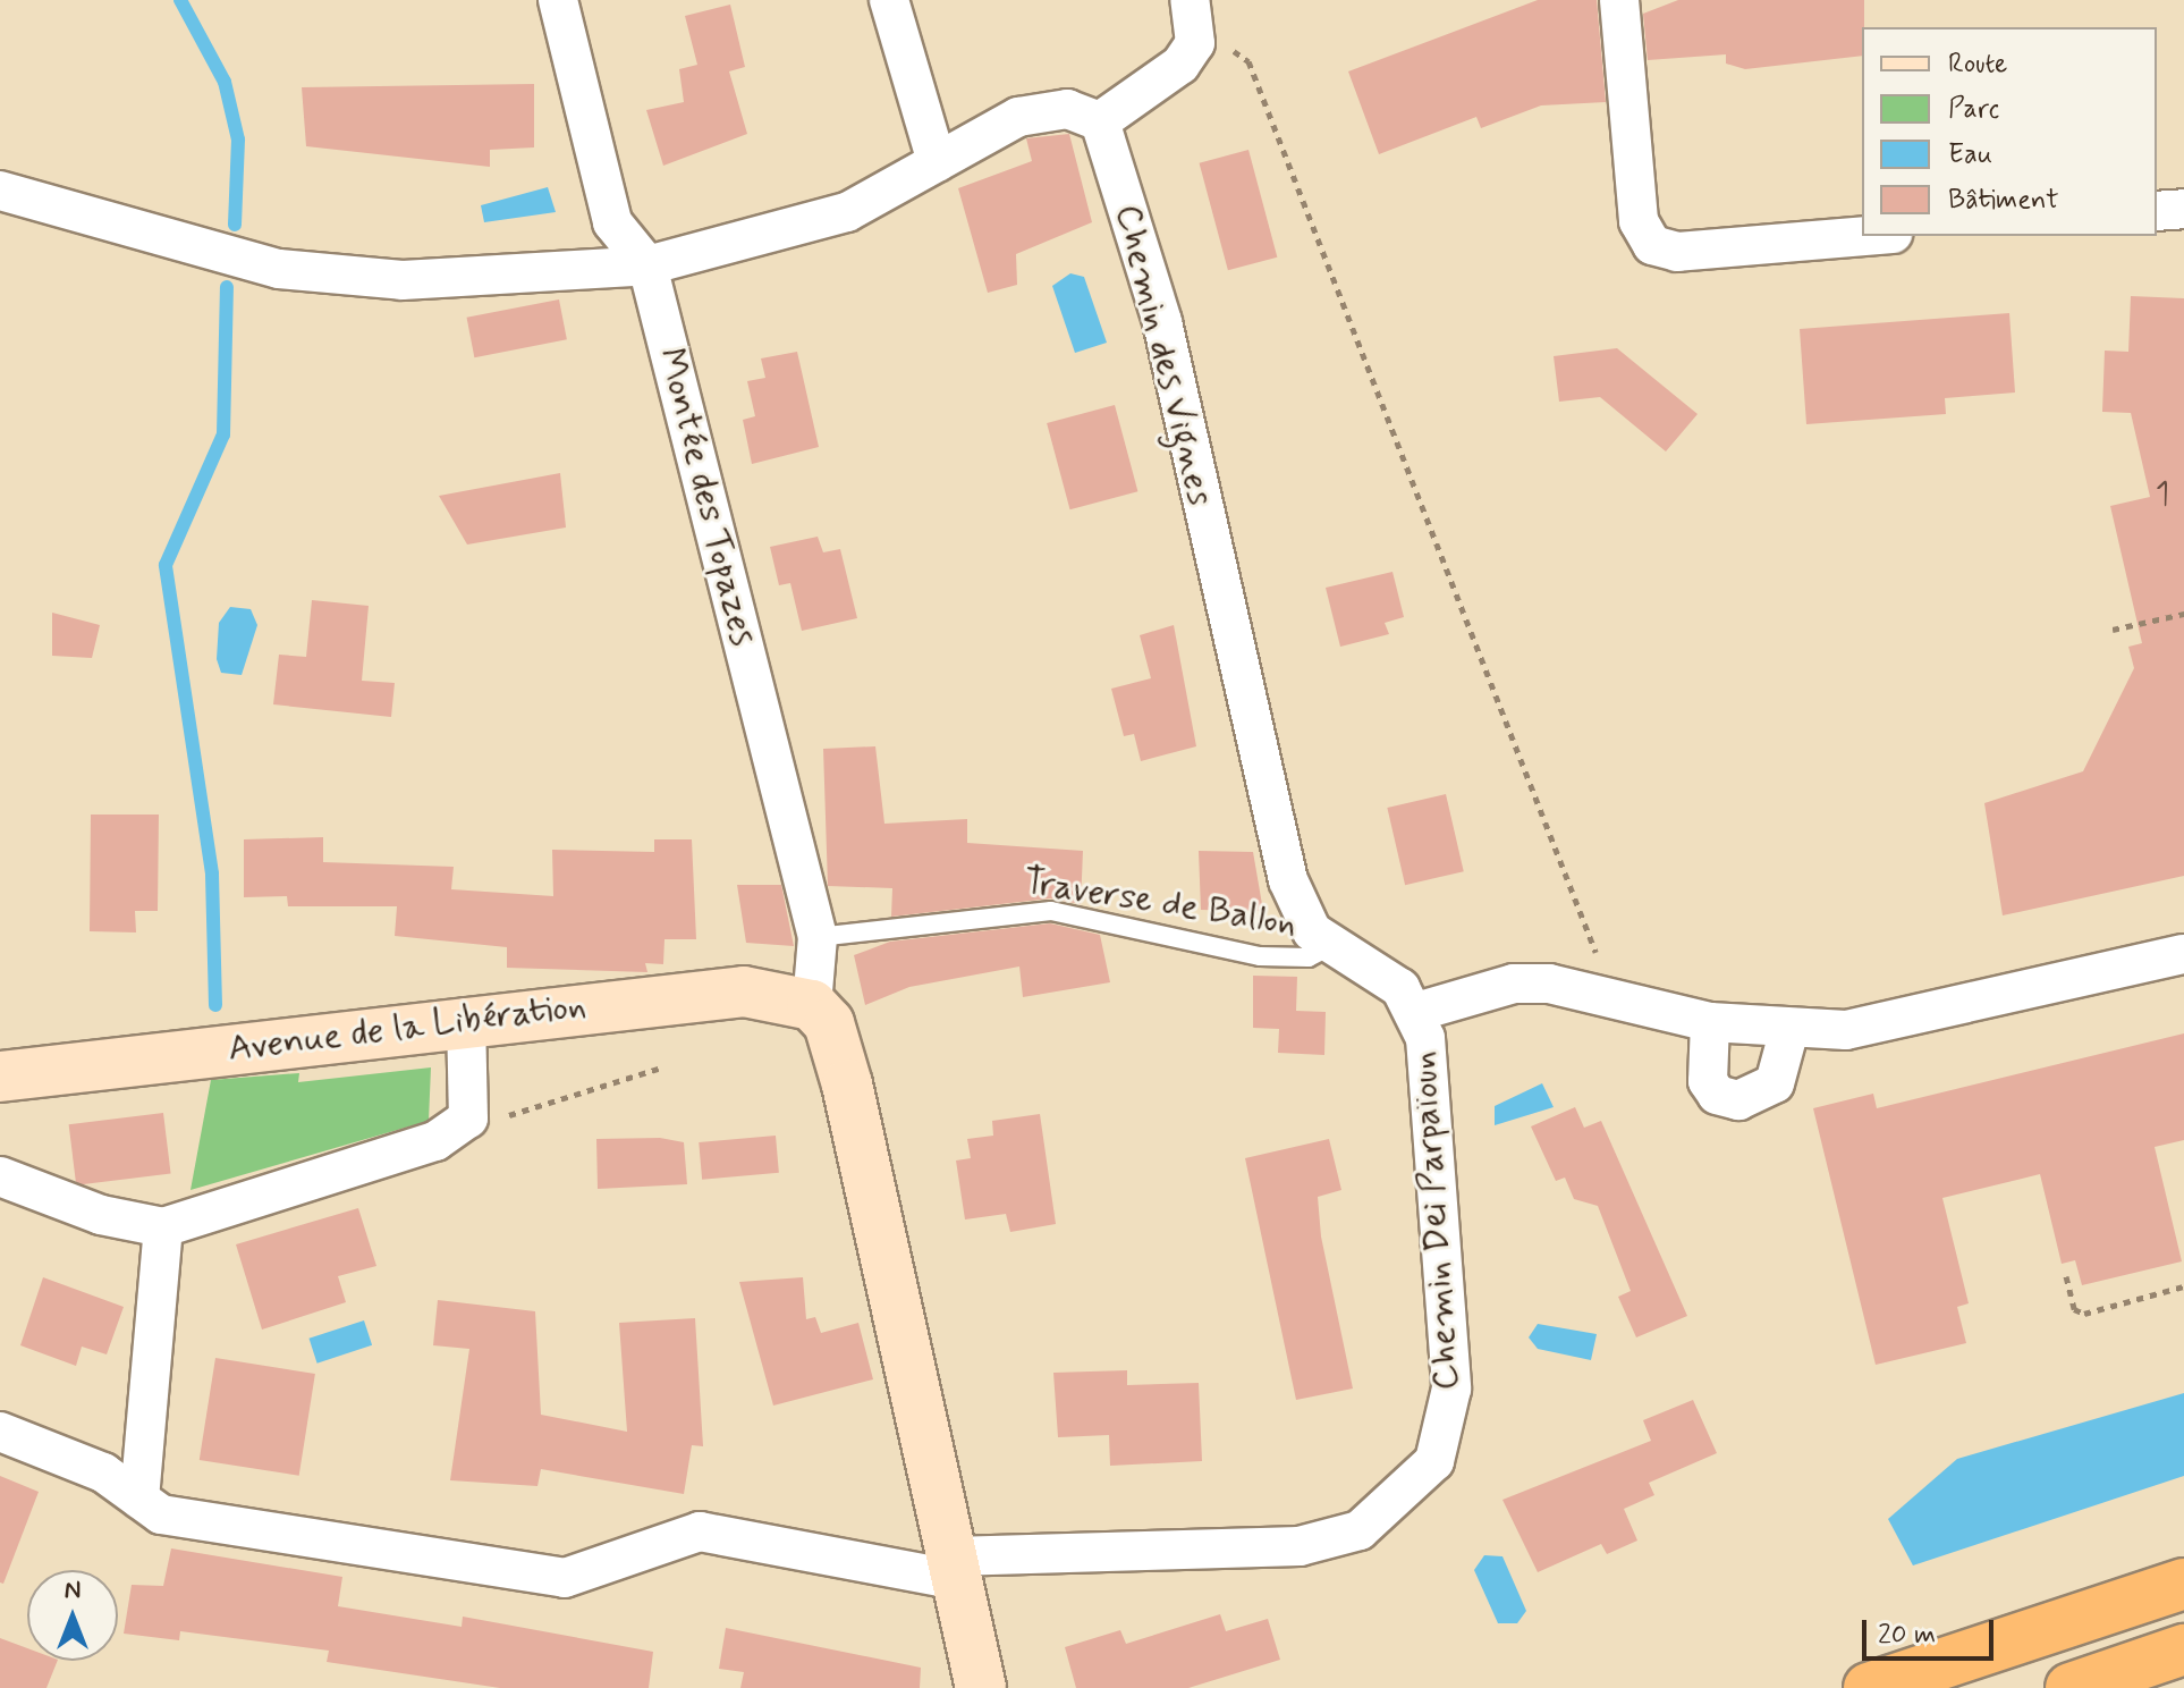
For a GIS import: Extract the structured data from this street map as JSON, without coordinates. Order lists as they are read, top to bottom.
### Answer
{
  "streets": {
    "street": [
      "Chemin des Vignes",
      "Montée des Topazes",
      "Avenue de la Libération",
      "Chemin Dei Parpaïoun"
    ],
    "lane": ["Traverse de Ballon"]
  },
  "crossings": [
    ["Chemin des Vignes", "Traverse de Ballon"],
    ["Montée des Topazes", "Traverse de Ballon"],
    ["Montée des Topazes", "Avenue de la Libération"]
  ],
  "house_numbers": ["1"],
  "legend": [
    "Route",
    "Parc",
    "Eau",
    "Bâtiment"
  ],
  "scale_bar": "20 m",
  "north": "top"
}
